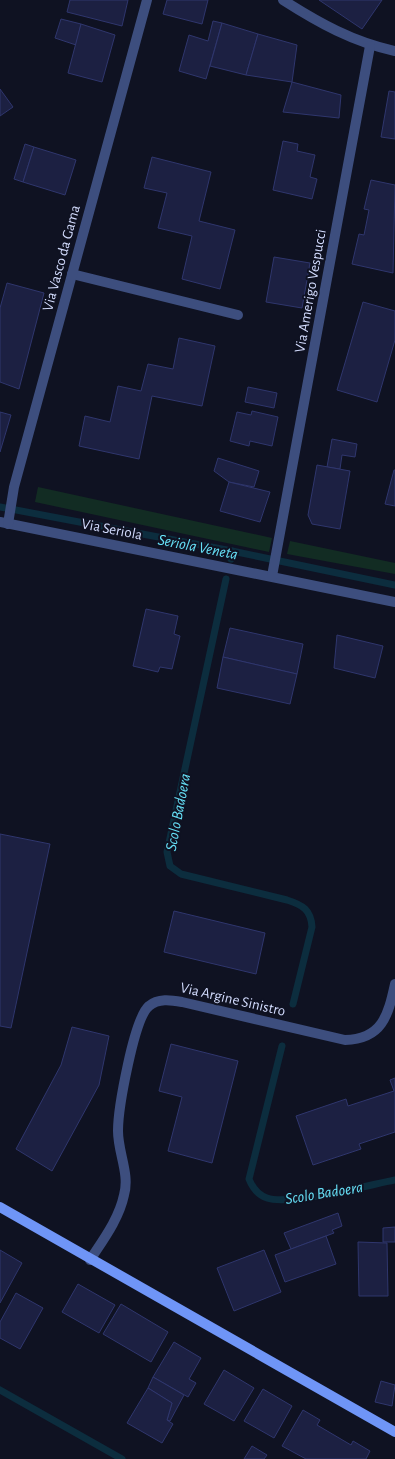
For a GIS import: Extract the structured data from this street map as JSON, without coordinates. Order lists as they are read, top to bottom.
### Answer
{
  "streets": {
    "street": [
      "Via Vasco da Gama",
      "Via Amerigo Vespucci",
      "Via Seriola",
      "Via Argine Sinistro"
    ]
  },
  "crossings": [
    ["Via Vasco da Gama", "Via Seriola"],
    ["Via Amerigo Vespucci", "Via Seriola"]
  ],
  "water": ["Seriola Veneta", "Scolo Badoera"]
}
